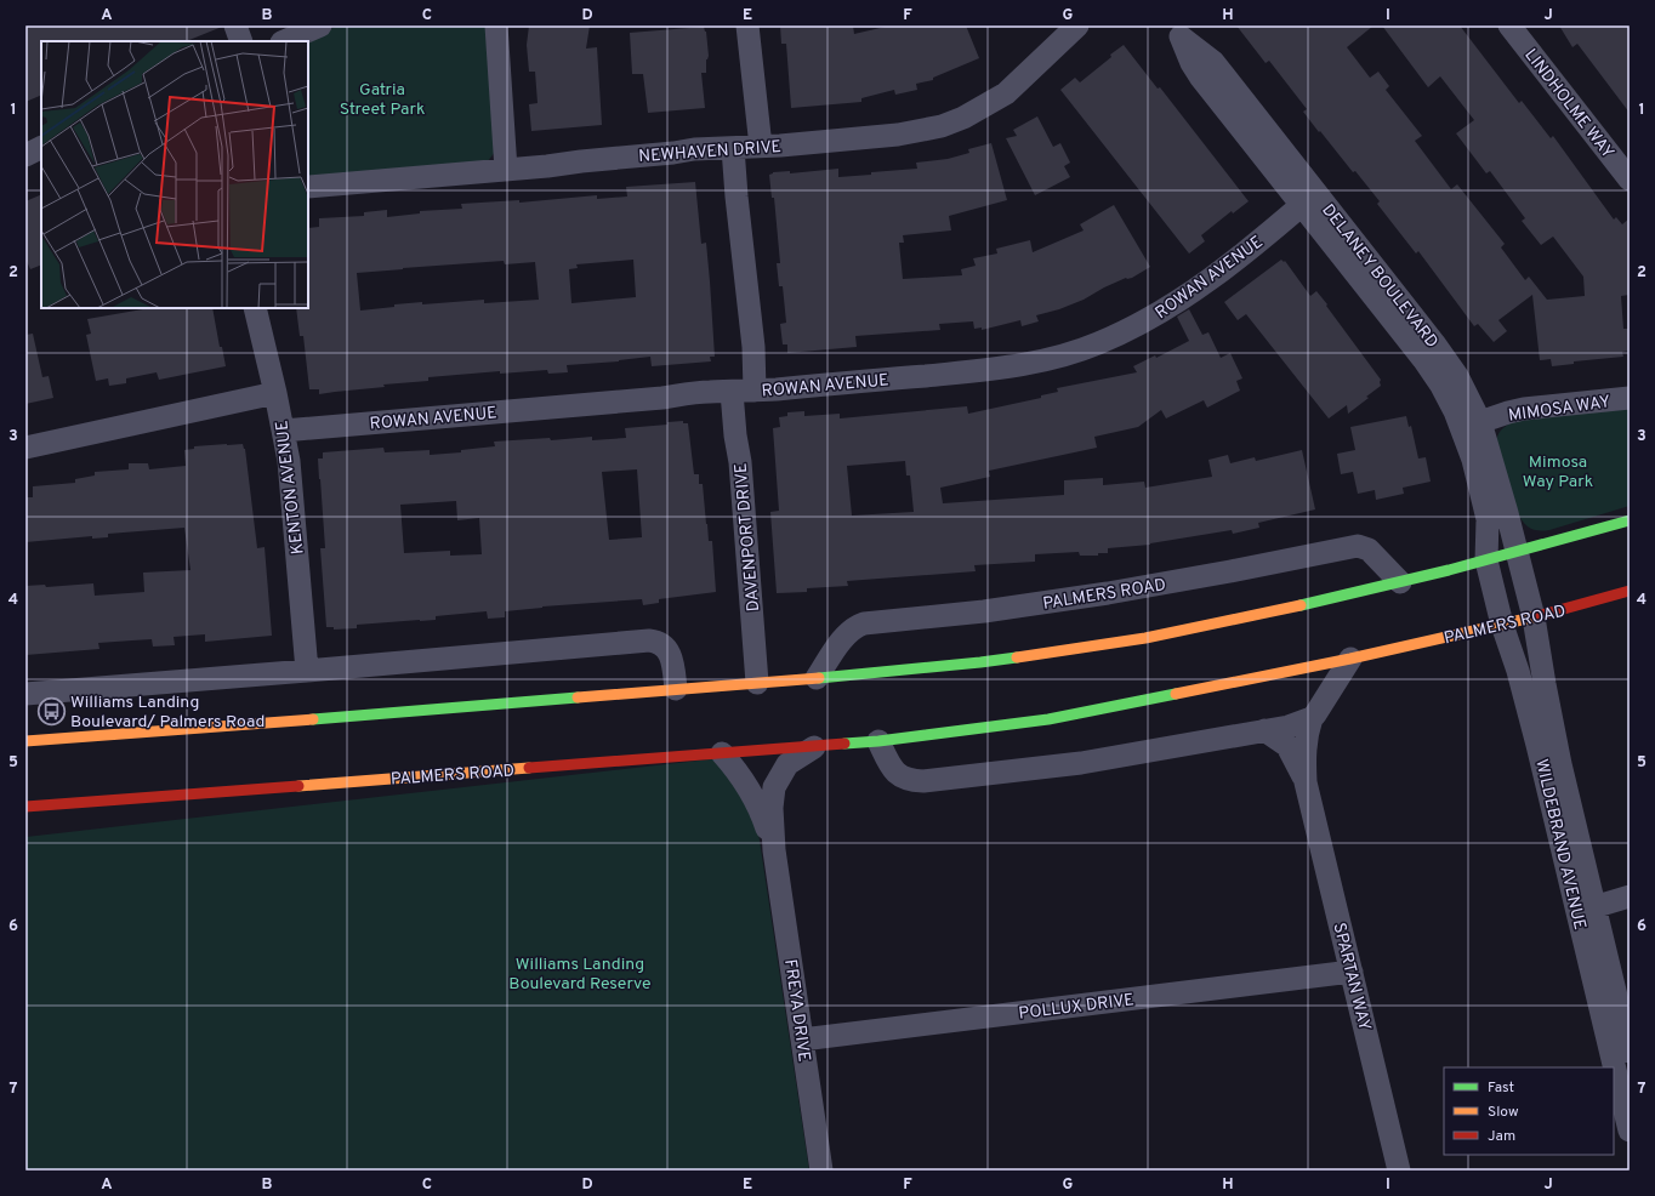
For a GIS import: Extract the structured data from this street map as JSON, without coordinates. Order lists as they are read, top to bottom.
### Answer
{
  "streets": {
    "highway": ["PALMERS ROAD"],
    "street": [
      "LINDHOLME WAY",
      "NEWHAVEN DRIVE",
      "DELANEY BOULEVARD",
      "ROWAN AVENUE",
      "MIMOSA WAY",
      "KENTON AVENUE",
      "DAVENPORT DRIVE",
      "WILDEBRAND AVENUE",
      "SPARTAN WAY",
      "POLLUX DRIVE",
      "FREYA DRIVE"
    ]
  },
  "crossings": [
    ["DELANEY BOULEVARD", "ROWAN AVENUE"],
    ["DELANEY BOULEVARD", "MIMOSA WAY"],
    ["DELANEY BOULEVARD", "WILDEBRAND AVENUE"],
    ["ROWAN AVENUE", "KENTON AVENUE"],
    ["ROWAN AVENUE", "DAVENPORT DRIVE"],
    ["PALMERS ROAD", "WILDEBRAND AVENUE"],
    ["PALMERS ROAD", "FREYA DRIVE"],
    ["SPARTAN WAY", "POLLUX DRIVE"],
    ["POLLUX DRIVE", "FREYA DRIVE"]
  ],
  "parks": ["Gatria Street Park", "Mimosa Way Park", "Williams Landing Boulevard Reserve"],
  "places": {
    "bus stop": ["Williams Landing Boulevard/ Palmers Road"]
  },
  "legend": ["Fast", "Slow", "Jam"],
  "grid": {
    "columns": [
      "A",
      "B",
      "C",
      "D",
      "E",
      "F",
      "G",
      "H",
      "I",
      "J"
    ],
    "rows": [
      "1",
      "2",
      "3",
      "4",
      "5",
      "6",
      "7"
    ]
  }
}
